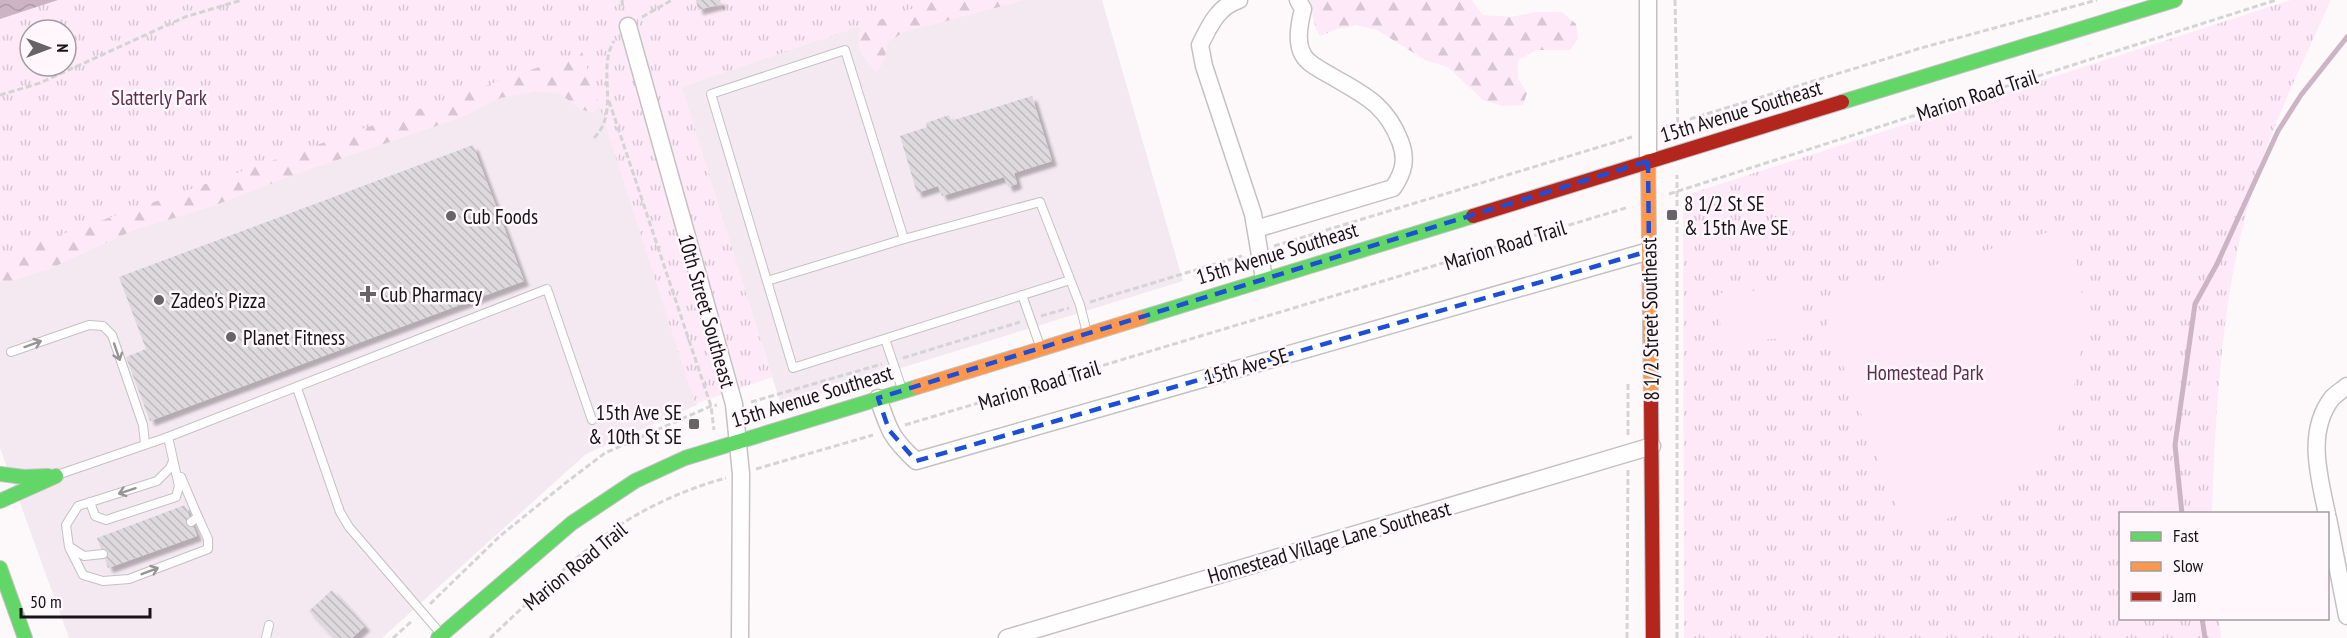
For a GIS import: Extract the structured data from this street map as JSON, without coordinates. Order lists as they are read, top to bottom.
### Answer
{
  "streets": {
    "main road": ["15th Avenue Southeast", "8 1/2 Street Southeast"],
    "street": ["10th Street Southeast", "15th Ave SE", "Homestead Village Lane Southeast"],
    "path": ["Marion Road Trail"]
  },
  "crossings": [
    ["Marion Road Trail", "10th Street Southeast"],
    ["Marion Road Trail", "15th Ave SE"],
    ["15th Avenue Southeast", "10th Street Southeast"],
    ["15th Avenue Southeast", "8 1/2 Street Southeast"],
    ["15th Avenue Southeast", "15th Ave SE"],
    ["8 1/2 Street Southeast", "15th Ave SE"],
    ["8 1/2 Street Southeast", "Homestead Village Lane Southeast"]
  ],
  "parks": ["Slatterly Park", "Homestead Park"],
  "places": {
    "transit": ["8 1/2 St SE & 15th Ave SE", "15th Ave SE & 10th St SE"],
    "other": ["Cub Foods", "Zadeo's Pizza", "Planet Fitness"],
    "health": ["Cub Pharmacy"]
  },
  "legend": ["Fast", "Slow", "Jam"],
  "scale_bar": "50 m",
  "north": "right"
}
